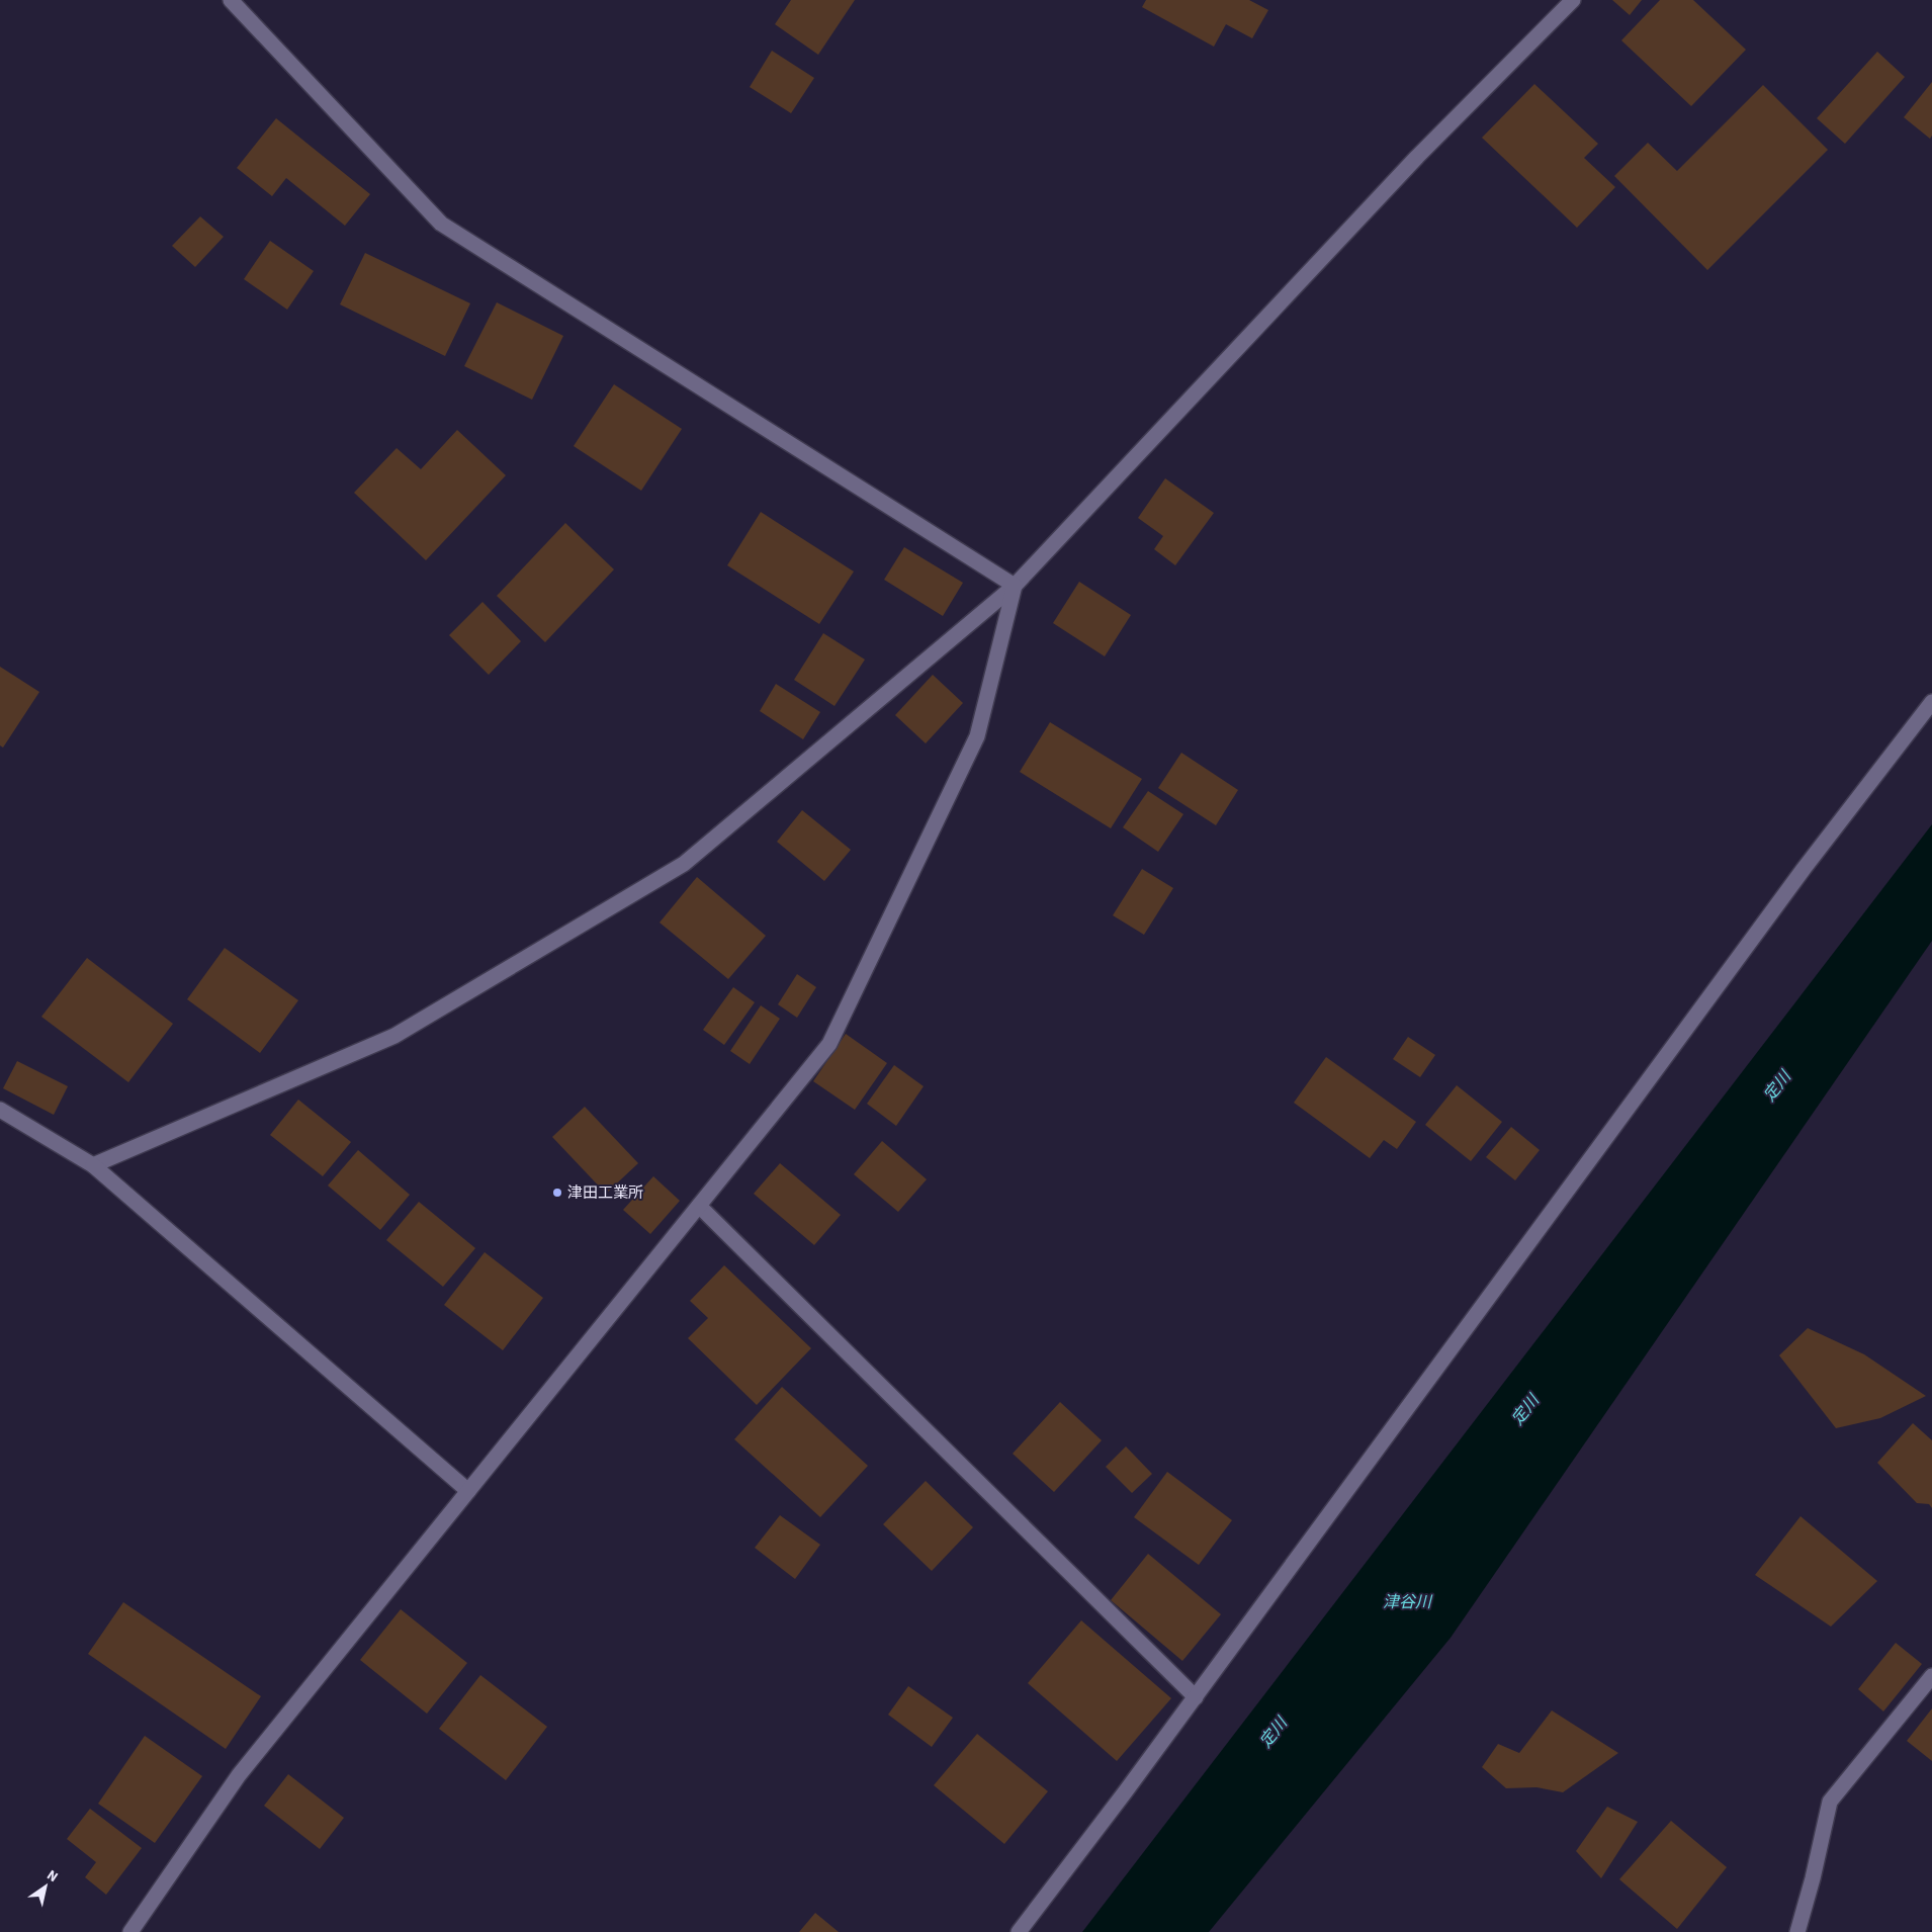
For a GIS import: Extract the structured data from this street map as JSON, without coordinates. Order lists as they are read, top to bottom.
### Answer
{
  "water": ["定川", "津谷川"],
  "places": ["津田工業所"],
  "north": "top right"
}
